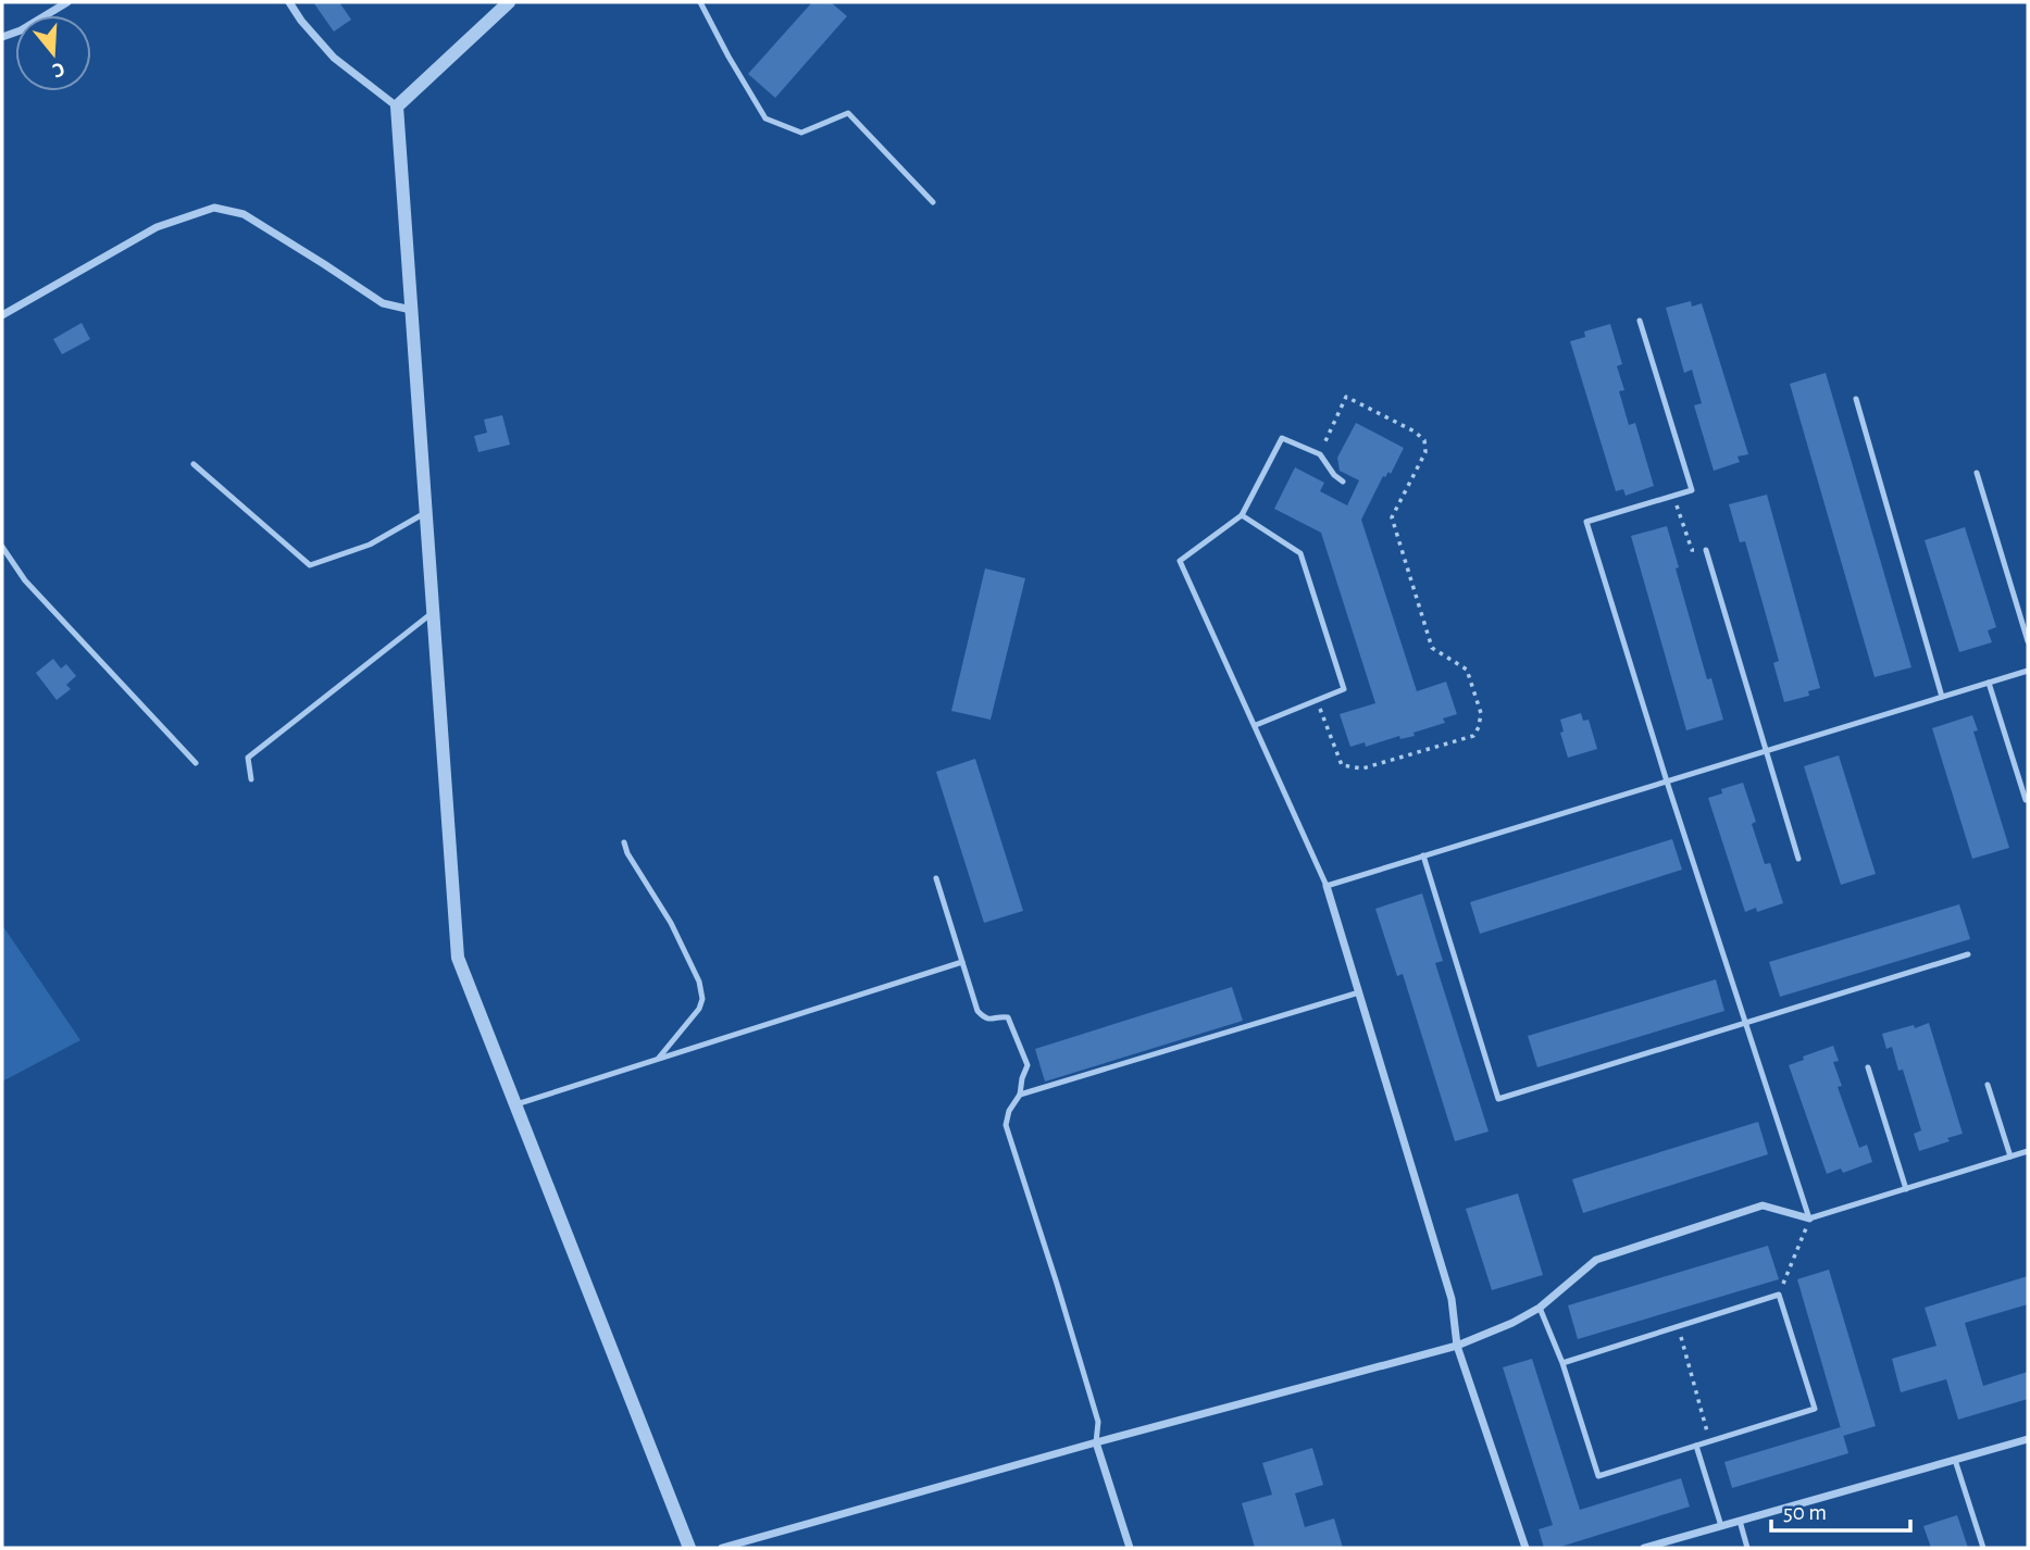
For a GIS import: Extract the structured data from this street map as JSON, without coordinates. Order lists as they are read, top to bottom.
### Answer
{
  "scale_bar": "50 m",
  "north": "bottom"
}
